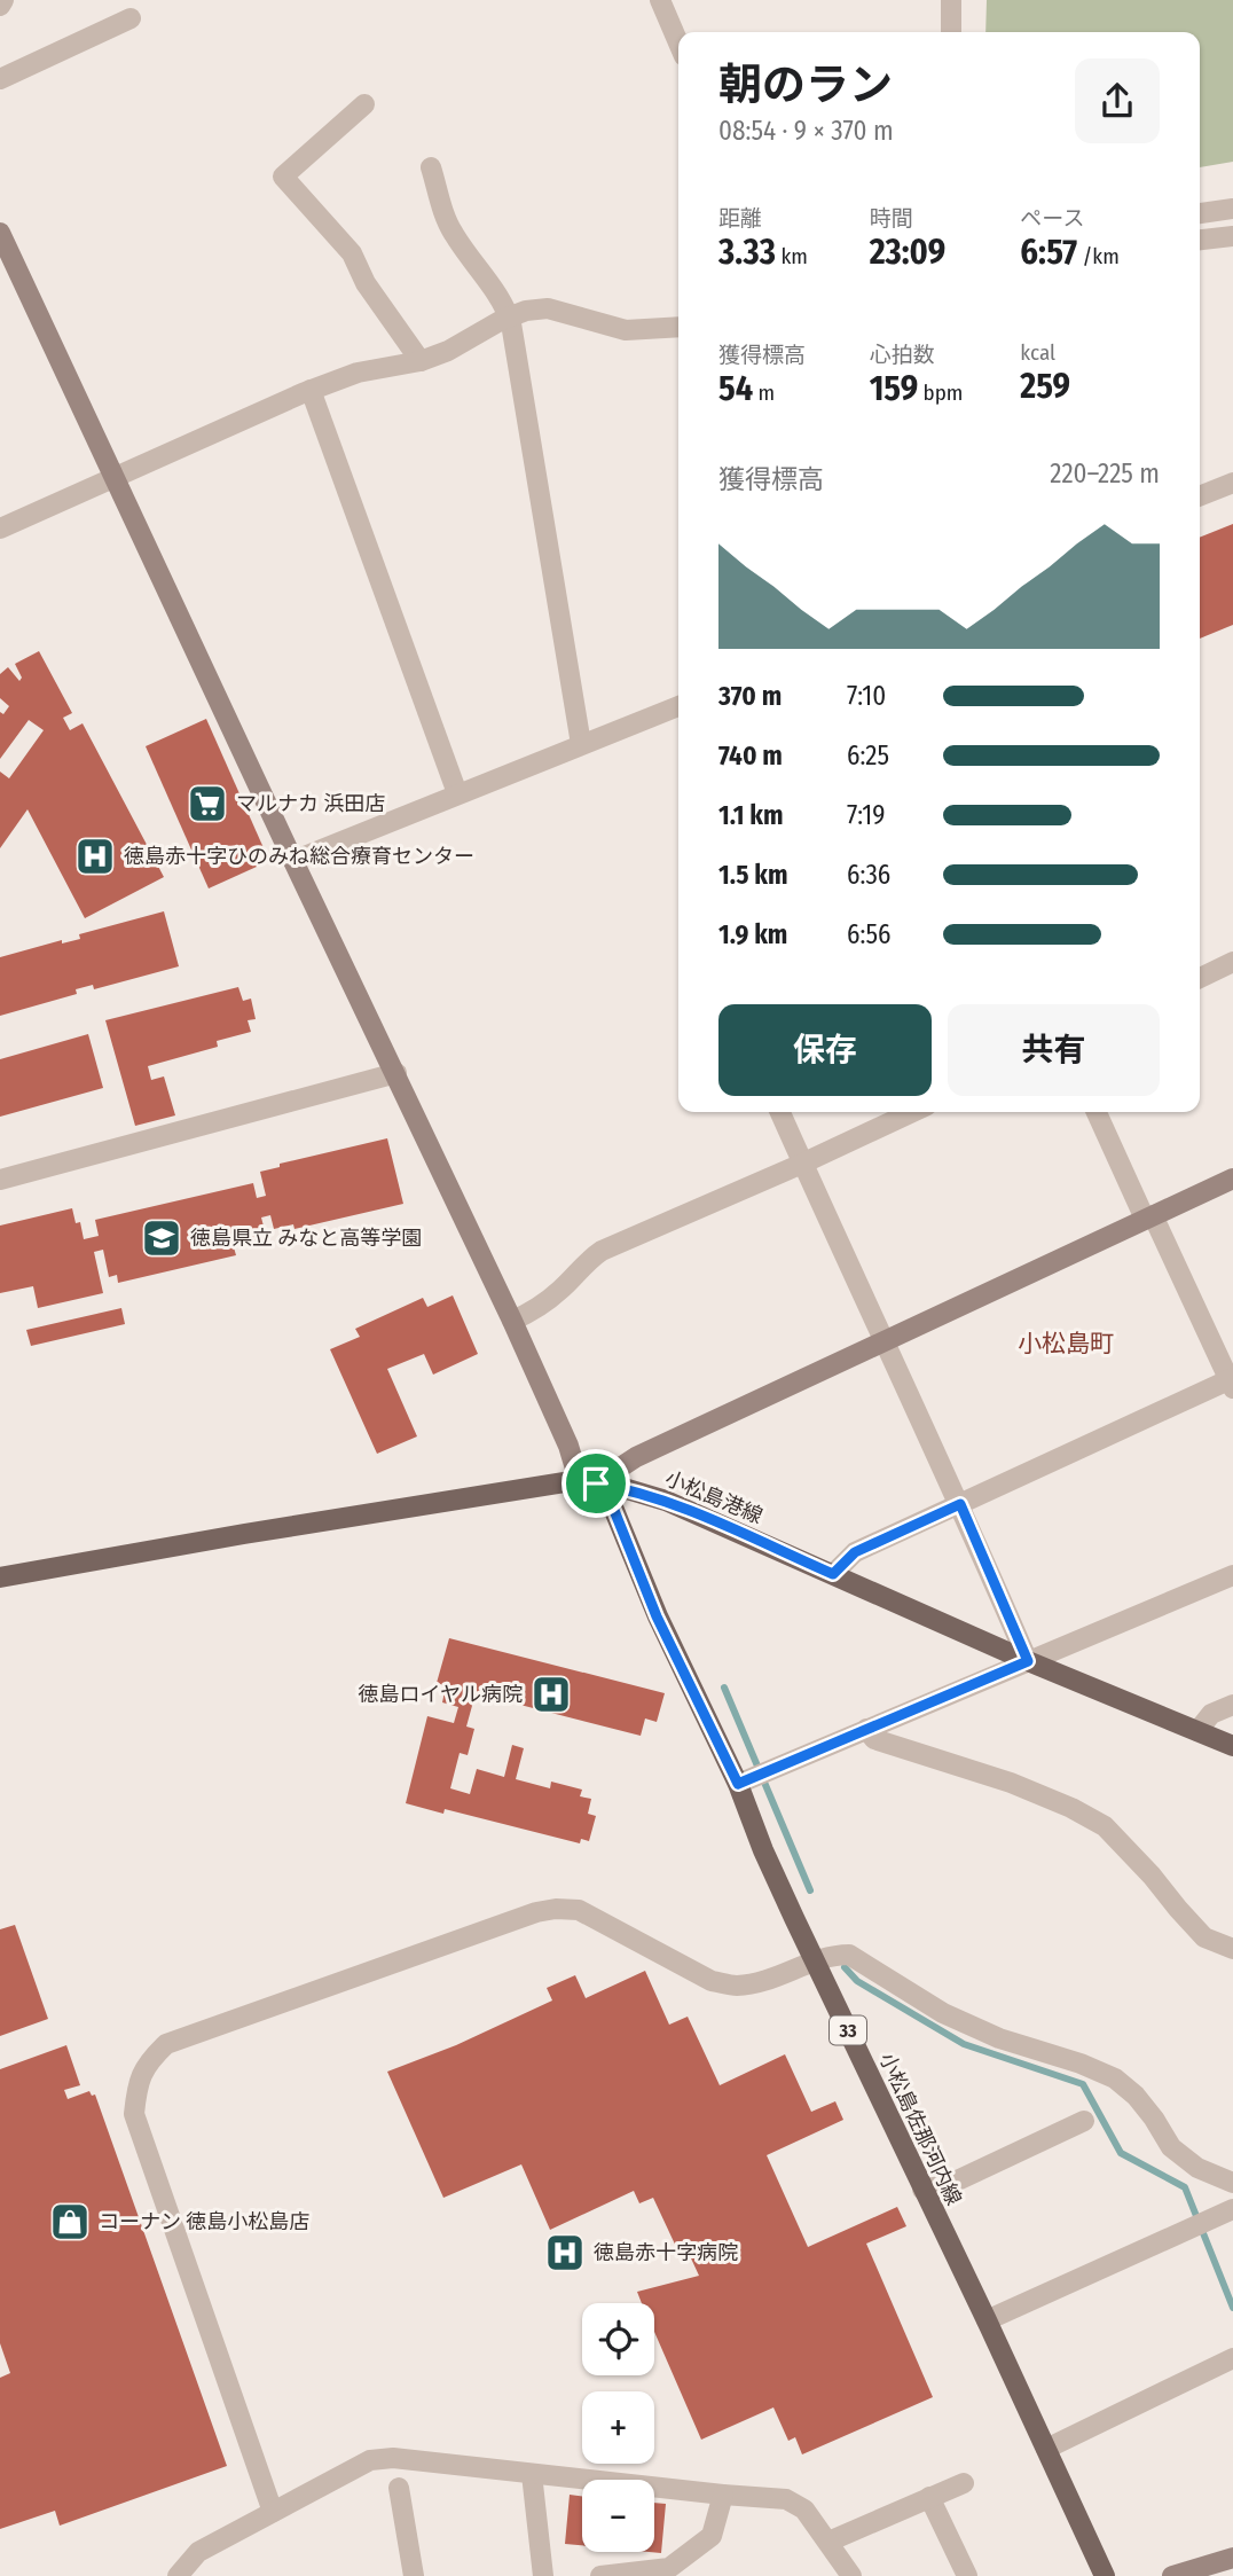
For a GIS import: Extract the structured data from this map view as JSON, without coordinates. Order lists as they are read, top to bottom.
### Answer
{
  "streets": {
    "main road": ["小松島港線", "33", "小松島佐那河内線"]
  },
  "crossings": [
    ["小松島港線", "小松島佐那河内線"]
  ],
  "districts": ["小松島町"],
  "places": {
    "supermarket": ["マルナカ 浜田店"],
    "hospital": ["徳島赤十字ひのみね総合療育センター", "徳島ロイヤル病院", "徳島赤十字病院"],
    "school or university": ["徳島県立 みなと高等学園"],
    "shop": ["コーナン 徳島小松島店"]
  },
  "page": {
    "heading": ["朝のラン", "08:54 · 9 × 370 m"],
    "stats": [
      ["距離", "3.33 km"],
      ["時間", "23:09"],
      ["ペース", "6:57 /km"],
      ["獲得標高", "54 m"],
      ["心拍数", "159 bpm"],
      ["kcal", "259"]
    ],
    "chart": ["獲得標高", "220–225 m"],
    "list": [
      {
        "name": "370 m",
        "note": "7:10"
      },
      {
        "name": "740 m",
        "note": "6:25"
      },
      {
        "name": "1.1 km",
        "note": "7:19"
      },
      {
        "name": "1.5 km",
        "note": "6:36"
      },
      {
        "name": "1.9 km",
        "note": "6:56"
      }
    ],
    "buttons": ["保存", "共有"],
    "map_buttons": ["+", "−"]
  }
}
